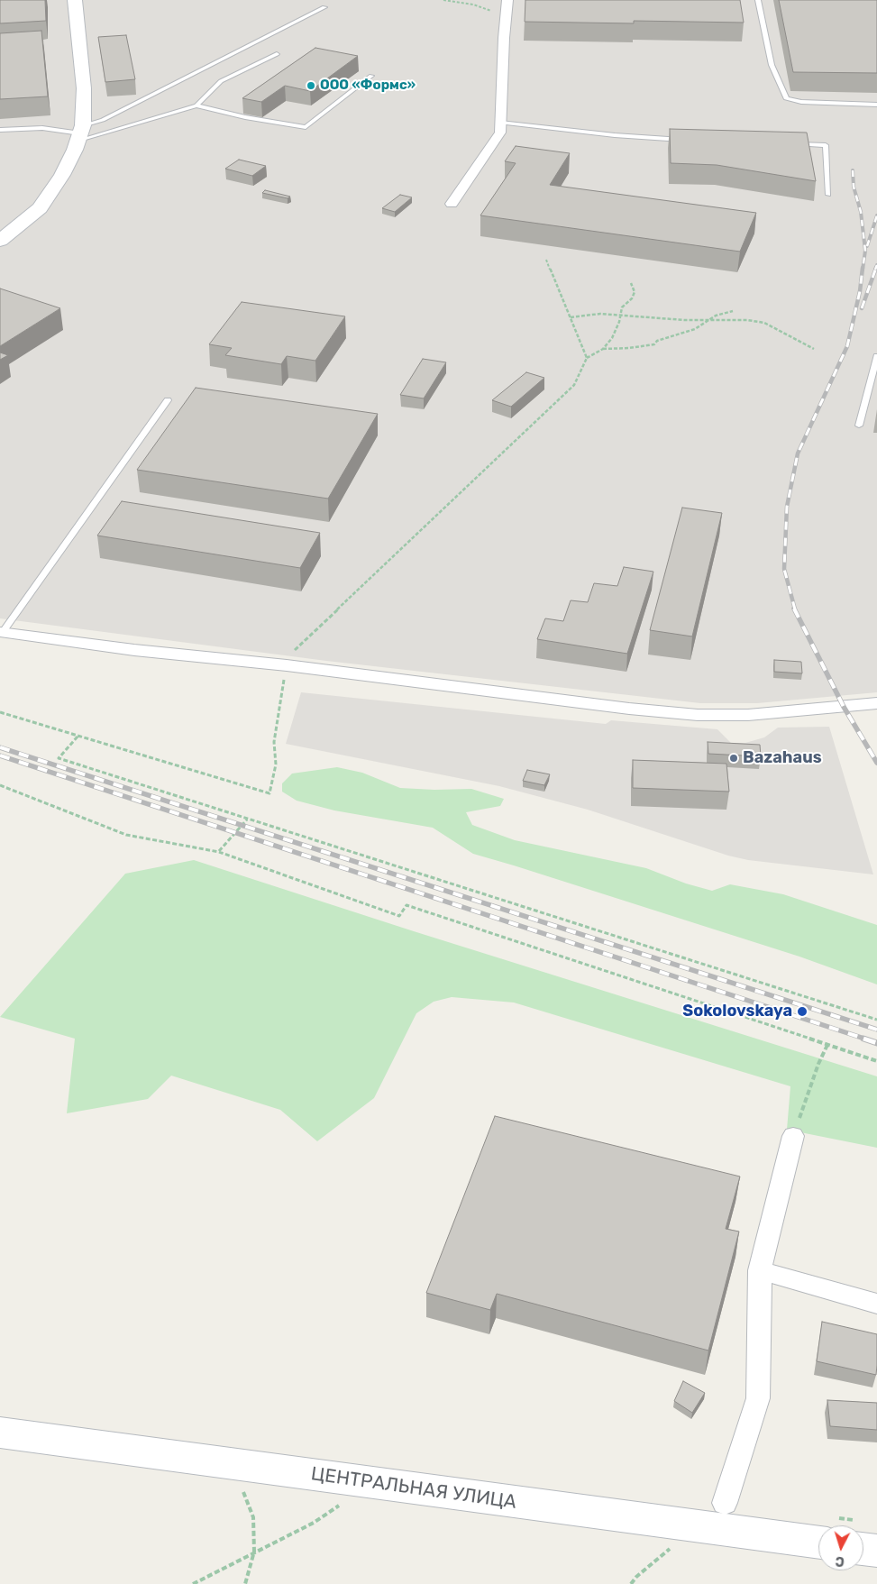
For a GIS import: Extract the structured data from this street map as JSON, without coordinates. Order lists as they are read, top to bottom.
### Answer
{
  "streets": {
    "street": ["ЦЕНТРАЛЬНАЯ УЛИЦА"]
  },
  "places": ["ООО «Формс»", "Bazahaus", "Sokolovskaya"],
  "north": "bottom"
}
